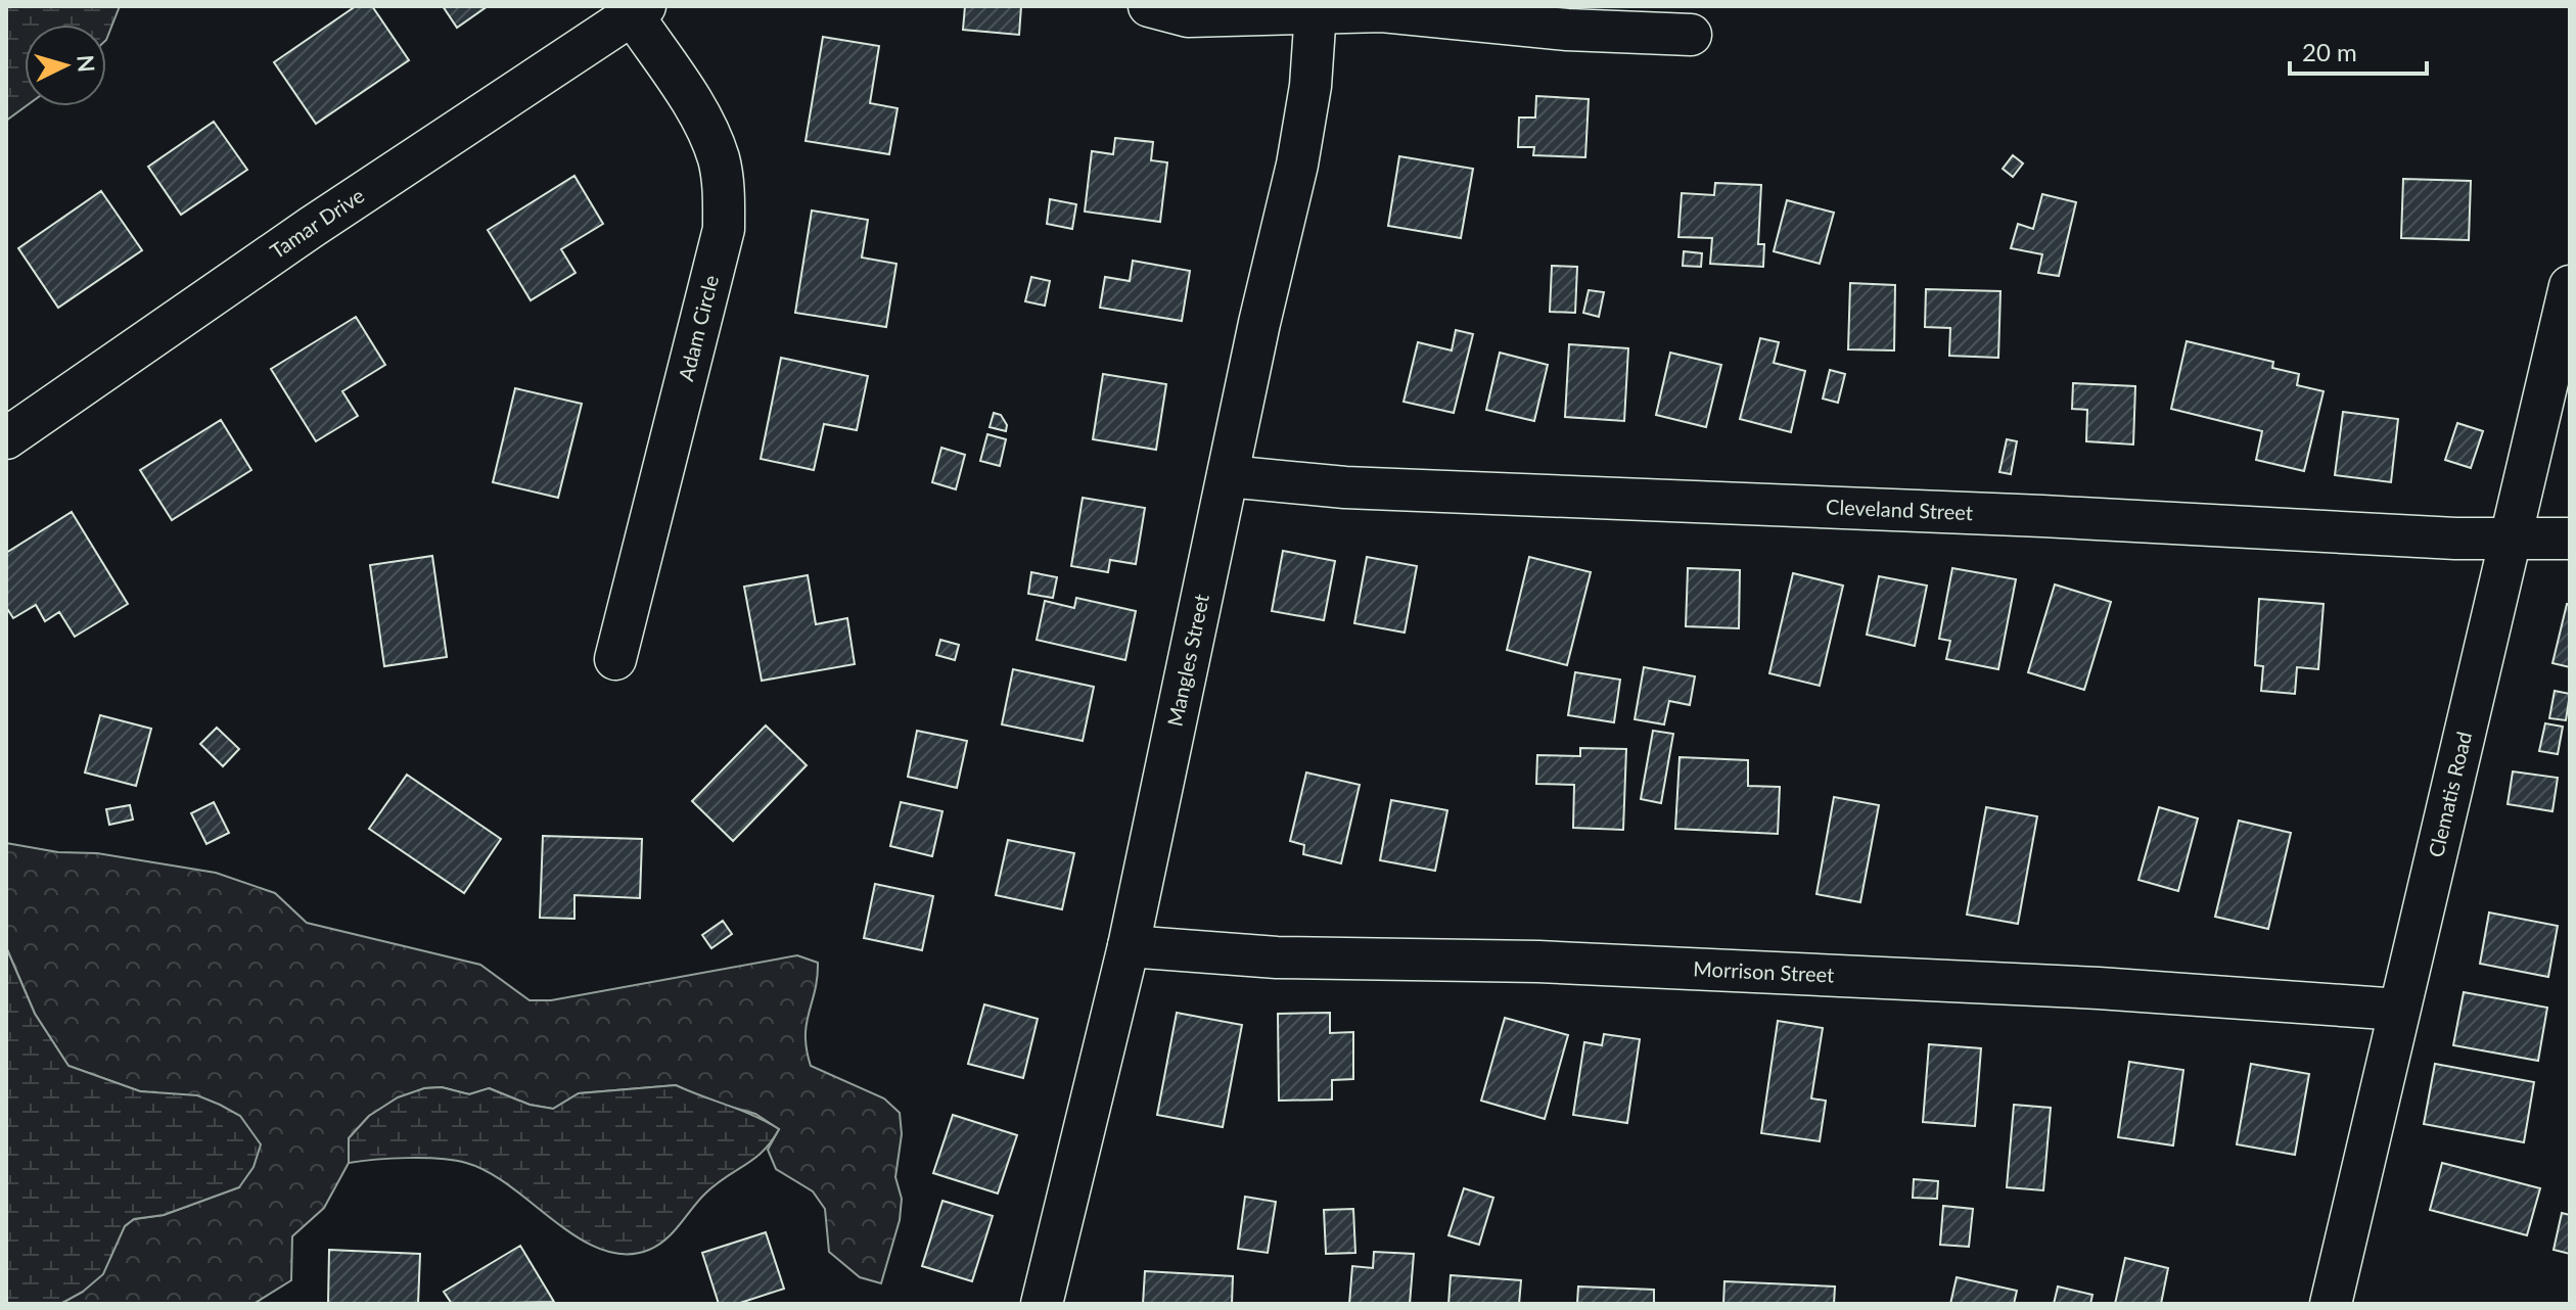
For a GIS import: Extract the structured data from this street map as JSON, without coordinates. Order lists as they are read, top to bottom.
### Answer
{
  "streets": {
    "street": [
      "Tamar Drive",
      "Adam Circle",
      "Cleveland Street",
      "Mangles Street",
      "Clematis Road",
      "Morrison Street"
    ]
  },
  "crossings": [
    ["Tamar Drive", "Adam Circle"],
    ["Cleveland Street", "Mangles Street"],
    ["Cleveland Street", "Clematis Road"],
    ["Mangles Street", "Morrison Street"],
    ["Clematis Road", "Morrison Street"]
  ],
  "scale_bar": "20 m",
  "north": "right"
}
